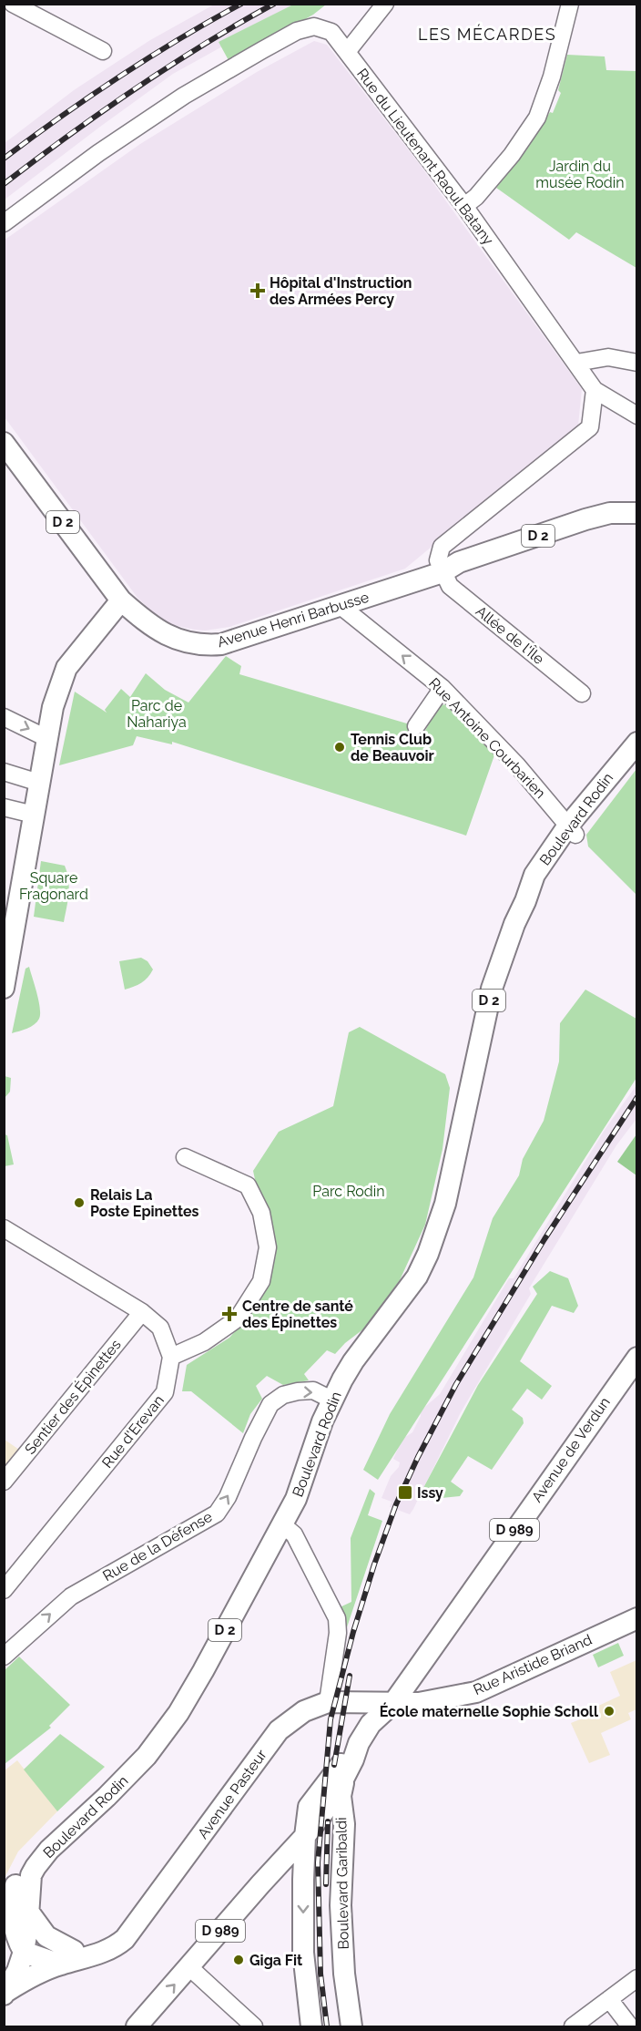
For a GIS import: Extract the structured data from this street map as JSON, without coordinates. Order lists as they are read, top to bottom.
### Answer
{
  "streets": {
    "main road": [
      "D 2",
      "Avenue Henri Barbusse",
      "Boulevard Rodin",
      "Avenue de Verdun",
      "D 989",
      "Rue Aristide Briand",
      "Avenue Pasteur",
      "Boulevard Garibaldi"
    ],
    "street": [
      "Rue du Lieutenant Raoul Batany",
      "Allée de l'Île",
      "Rue Antoine Courbarien",
      "Sentier des Épinettes",
      "Rue d'Erevan",
      "Rue de la Défense"
    ]
  },
  "crossings": [
    ["D 2", "Boulevard Rodin"],
    ["Avenue Henri Barbusse", "Allée de l'Île"],
    ["Avenue Henri Barbusse", "Rue Antoine Courbarien"],
    ["Rue Antoine Courbarien", "Boulevard Rodin"],
    ["Boulevard Rodin", "Rue de la Défense"],
    ["Avenue de Verdun", "D 989"],
    ["Avenue de Verdun", "Rue Aristide Briand"],
    ["Avenue de Verdun", "Avenue Pasteur"],
    ["D 989", "Rue Aristide Briand"],
    ["D 989", "Avenue Pasteur"],
    ["D 989", "Boulevard Garibaldi"],
    ["Rue Aristide Briand", "Avenue Pasteur"]
  ],
  "one_way": ["Rue Antoine Courbarien", "Rue de la Défense"],
  "districts": ["LES MÉCARDES"],
  "parks": [
    "Jardin du musée Rodin",
    "Parc de Nahariya",
    "Square Fragonard",
    "Parc Rodin"
  ],
  "places": {
    "health": ["Hôpital d'Instruction des Armées Percy", "Centre de santé des Épinettes"],
    "other": [
      "Tennis Club de Beauvoir",
      "Relais La Poste Epinettes",
      "École maternelle Sophie Scholl",
      "Giga Fit"
    ],
    "transit": ["Issy"]
  }
}
